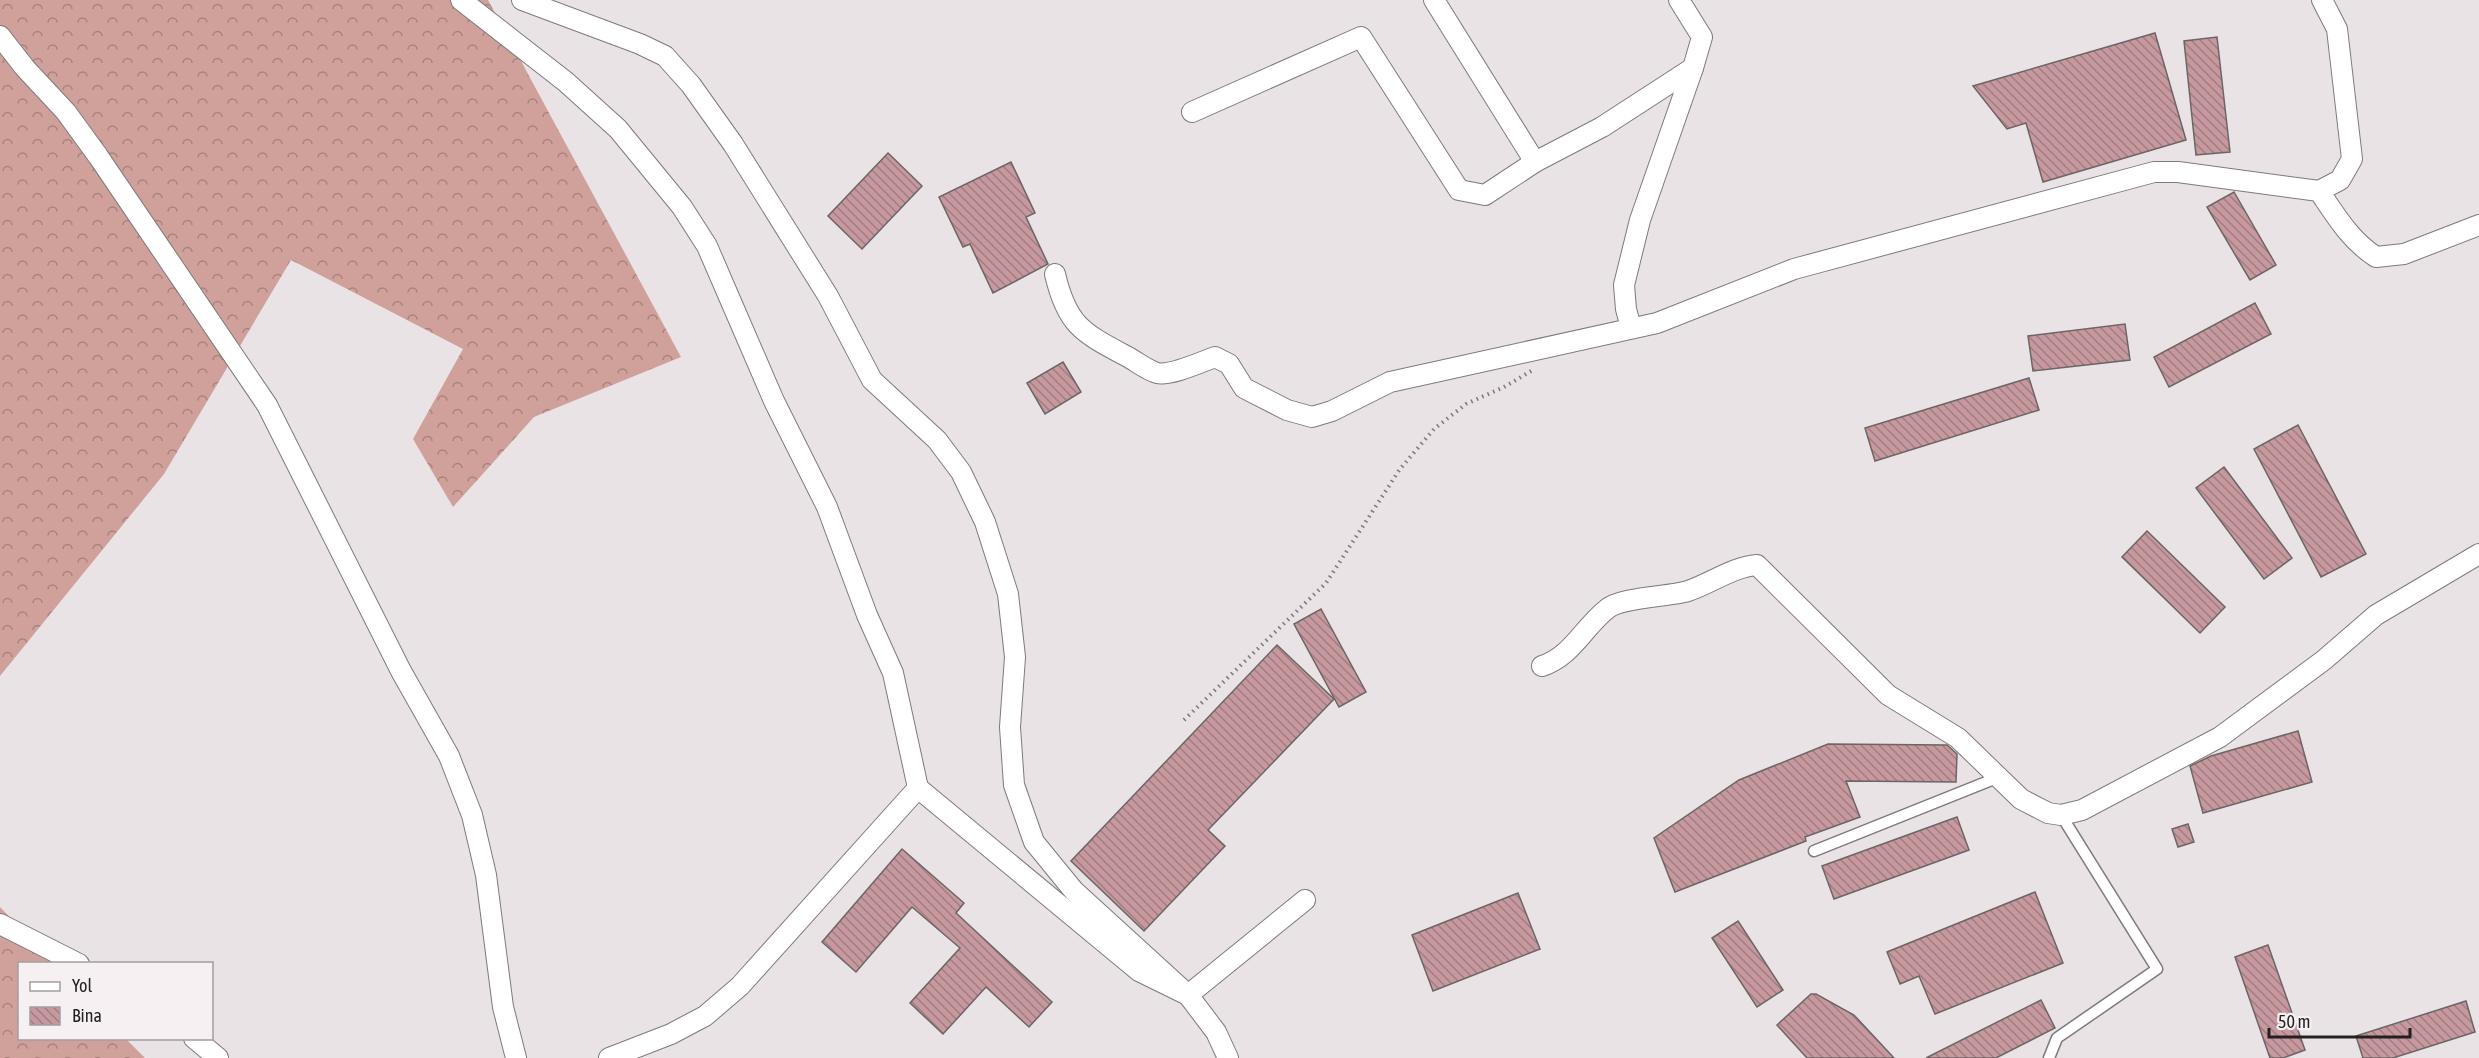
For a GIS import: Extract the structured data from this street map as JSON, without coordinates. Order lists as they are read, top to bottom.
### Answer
{
  "legend": ["Yol", "Bina"],
  "scale_bar": "50 m"
}
